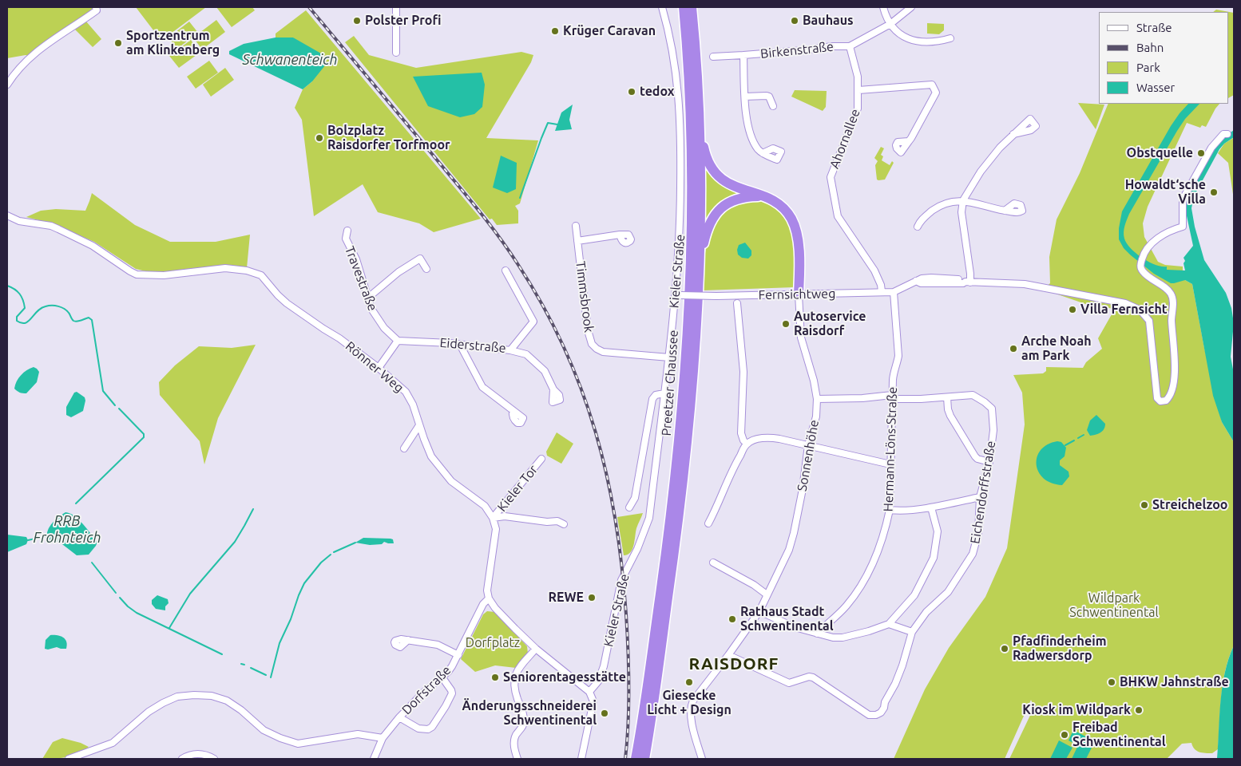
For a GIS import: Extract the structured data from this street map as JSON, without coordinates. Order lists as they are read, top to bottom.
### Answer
{
  "streets": {
    "highway": ["Preetzer Chaussee"],
    "street": [
      "Birkenstraße",
      "Ahornallee",
      "Kieler Straße",
      "Travestraße",
      "Fernsichtweg",
      "Timmsbrook",
      "Eiderstraße",
      "Rönner Weg",
      "Hermann-Löns-Straße",
      "Sonnenhöhe",
      "Kieler Tor",
      "Eichendorffstraße",
      "Dorfstraße"
    ]
  },
  "crossings": [
    ["Birkenstraße", "Ahornallee"],
    ["Ahornallee", "Fernsichtweg"],
    ["Kieler Straße", "Fernsichtweg"],
    ["Kieler Straße", "Timmsbrook"],
    ["Travestraße", "Eiderstraße"],
    ["Fernsichtweg", "Hermann-Löns-Straße"],
    ["Fernsichtweg", "Sonnenhöhe"],
    ["Rönner Weg", "Kieler Tor"],
    ["Hermann-Löns-Straße", "Eichendorffstraße"],
    ["Sonnenhöhe", "Eichendorffstraße"]
  ],
  "districts": ["RAISDORF"],
  "water": ["Schwanenteich", "RRB Frohnteich"],
  "parks": ["Wildpark Schwentinental", "Dorfplatz"],
  "places": [
    "Polster Profi",
    "Bauhaus",
    "Krüger Caravan",
    "Sportzentrum am Klinkenberg",
    "tedox",
    "Bolzplatz Raisdorfer Torfmoor",
    "Obstquelle",
    "Howaldt‘sche Villa",
    "Villa Fernsicht",
    "Autoservice Raisdorf",
    "Arche Noah am Park",
    "Streichelzoo",
    "REWE",
    "Rathaus Stadt Schwentinental",
    "Pfadfinderheim Radwersdorp",
    "Seniorentagesstätte",
    "Giesecke Licht + Design",
    "BHKW Jahnstraße",
    "Kiosk im Wildpark",
    "Änderungsschneiderei Schwentinental",
    "Freibad Schwentinental"
  ],
  "legend": [
    "Straße",
    "Bahn",
    "Park",
    "Wasser"
  ]
}
